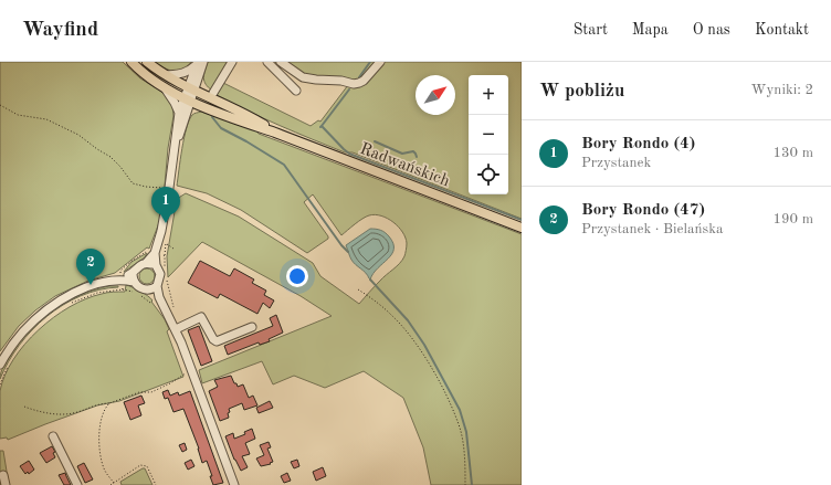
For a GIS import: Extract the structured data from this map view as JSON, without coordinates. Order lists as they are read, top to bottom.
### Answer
{
  "streets": {
    "main road": ["Radwańskich"]
  },
  "north": "top right",
  "page": {
    "header": "Wayfind",
    "nav": [
      "Start",
      "Mapa",
      "O nas",
      "Kontakt"
    ],
    "heading": ["W pobliżu", "Wyniki: 2"],
    "map_buttons": ["+", "−"],
    "list": [
      {
        "mark": "1",
        "name": "Bory Rondo (4)",
        "note": "Przystanek",
        "value": "130 m"
      },
      {
        "mark": "2",
        "name": "Bory Rondo (47)",
        "note": "Przystanek · Bielańska",
        "value": "190 m"
      }
    ],
    "pins": ["1", "2"]
  }
}
